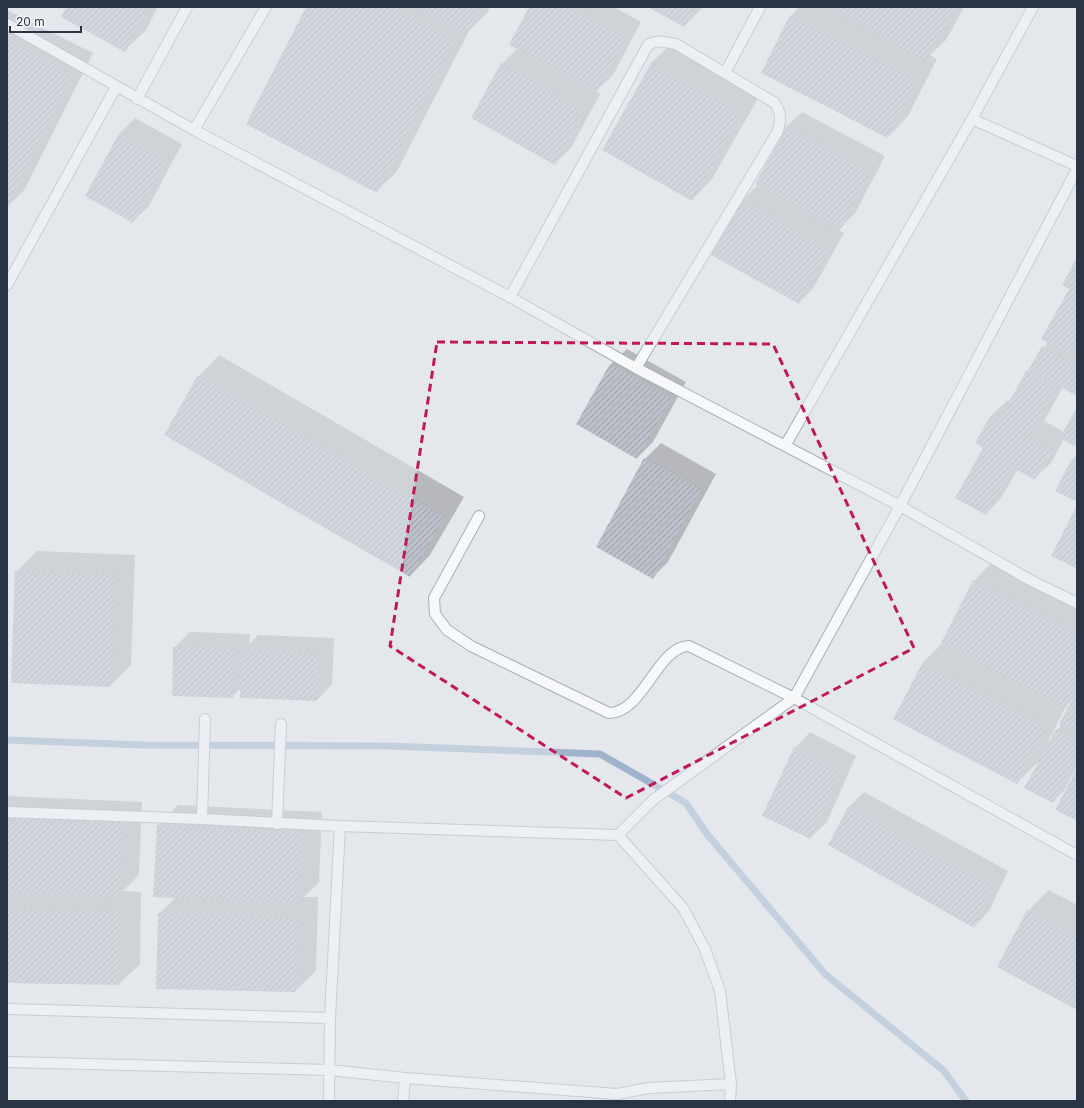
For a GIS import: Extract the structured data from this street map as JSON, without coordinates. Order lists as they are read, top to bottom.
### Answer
{
  "scale_bar": "20 m"
}
